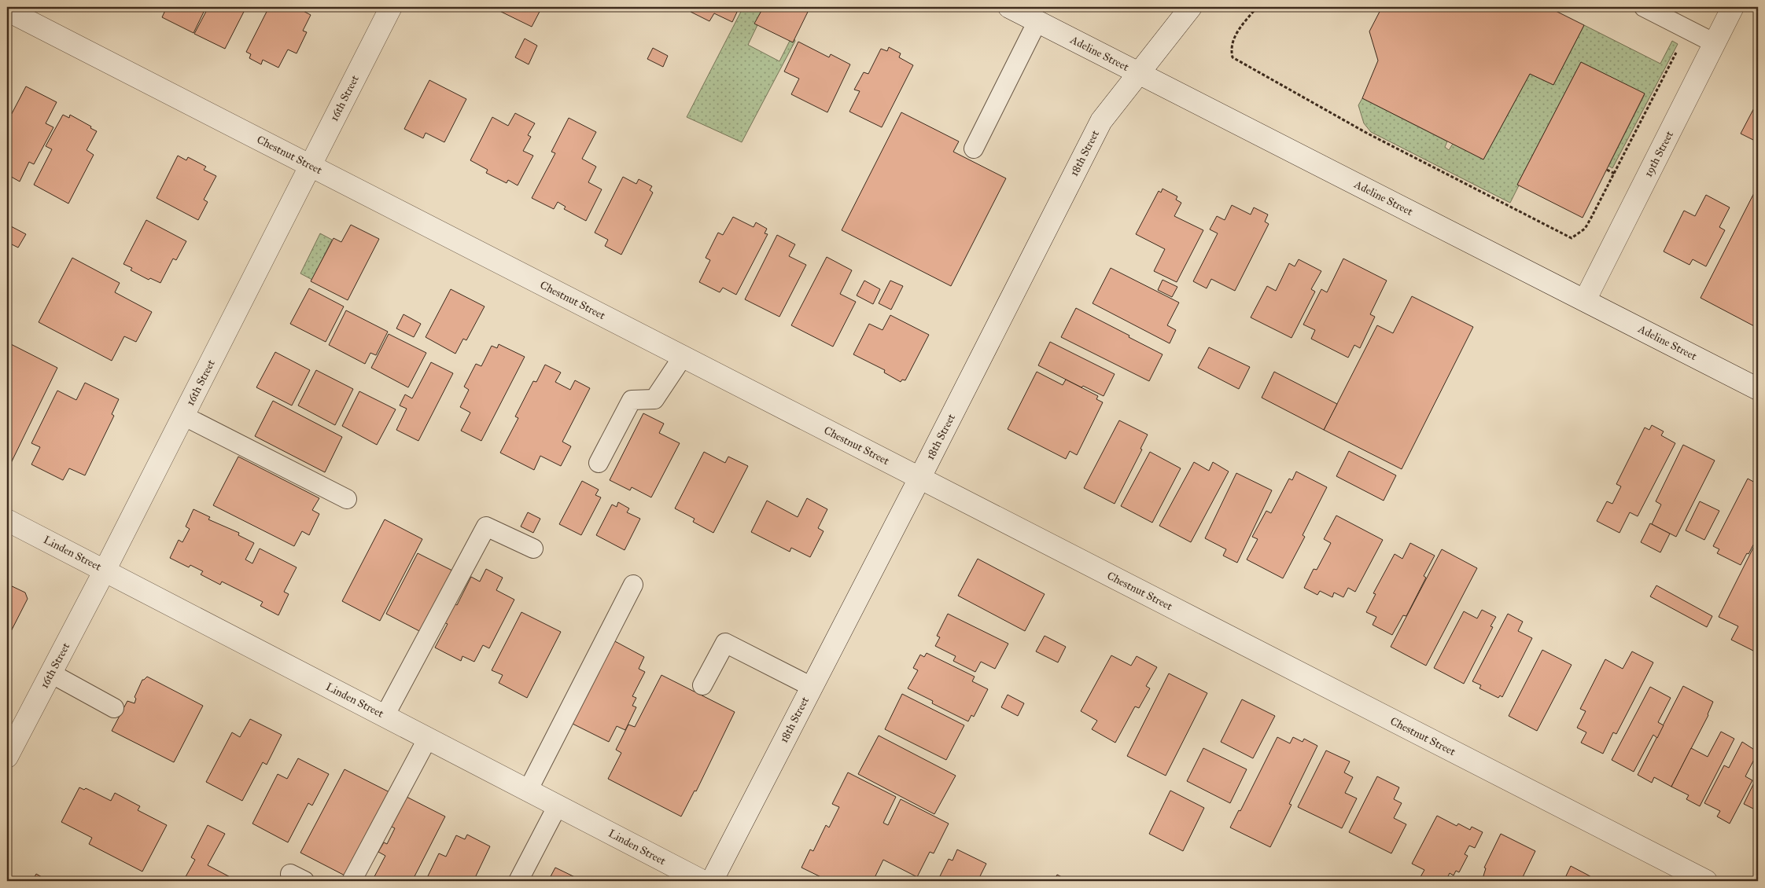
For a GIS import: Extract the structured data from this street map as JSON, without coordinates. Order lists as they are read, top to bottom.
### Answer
{
  "streets": {
    "street": [
      "Adeline Street",
      "16th Street",
      "18th Street",
      "19th Street",
      "Chestnut Street",
      "Linden Street"
    ]
  },
  "crossings": [
    ["Adeline Street", "18th Street"],
    ["Adeline Street", "19th Street"],
    ["16th Street", "Chestnut Street"],
    ["16th Street", "Linden Street"],
    ["18th Street", "Chestnut Street"]
  ]
}
